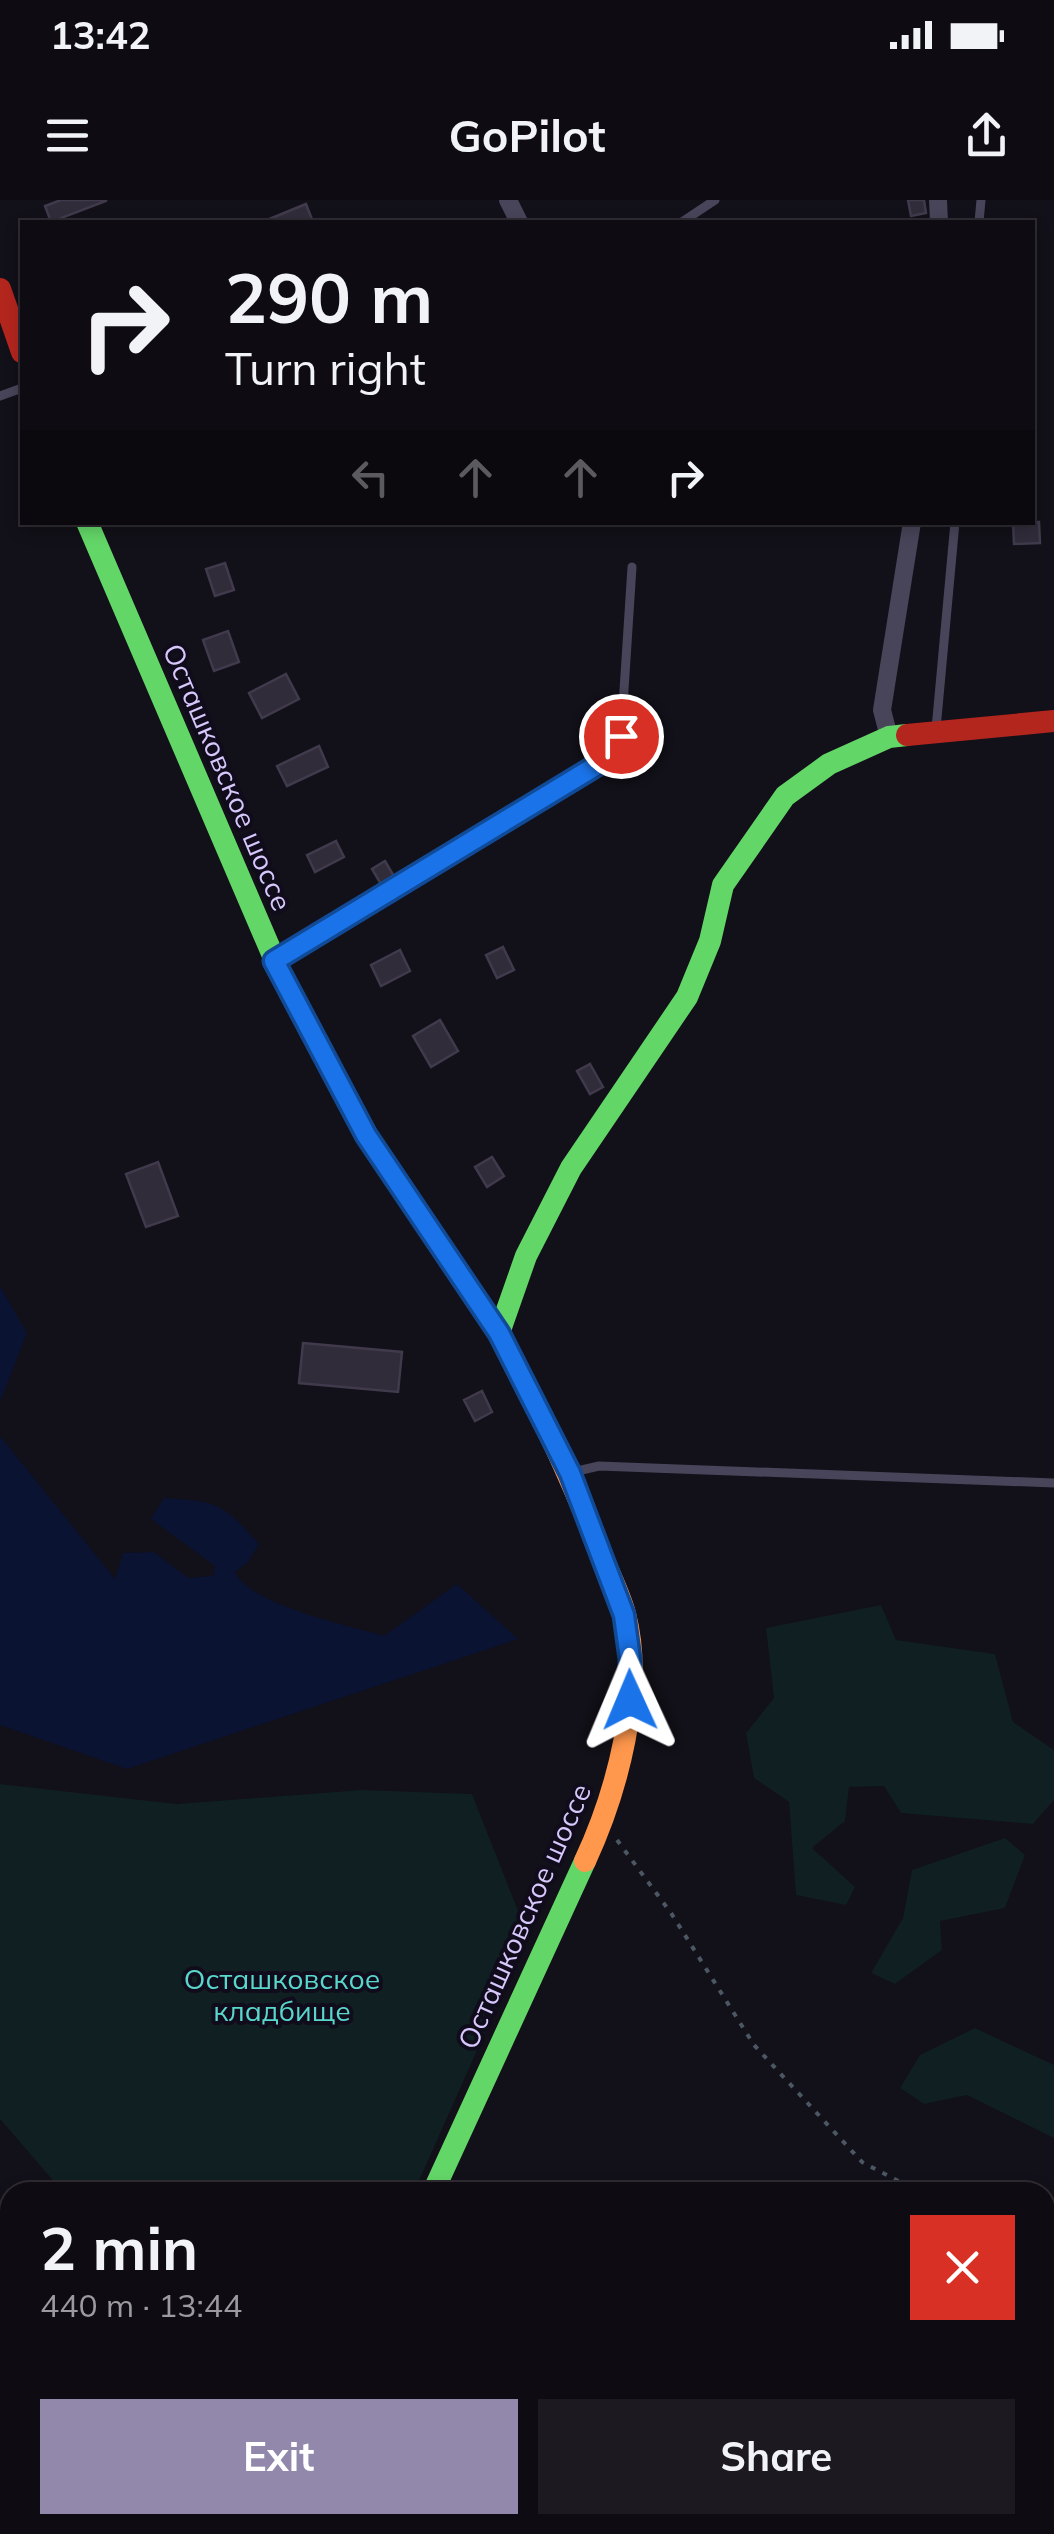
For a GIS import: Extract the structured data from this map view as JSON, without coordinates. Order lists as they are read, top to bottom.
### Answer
{
  "streets": {
    "street": ["Осташковское шоссе"]
  },
  "parks": ["Осташковское кладбище"],
  "page": {
    "status": "13:42",
    "header": "GoPilot",
    "turn": ["290 m", "Turn right"],
    "heading": ["2 min", "440 m · 13:44"],
    "buttons": ["Exit", "Share"]
  }
}
